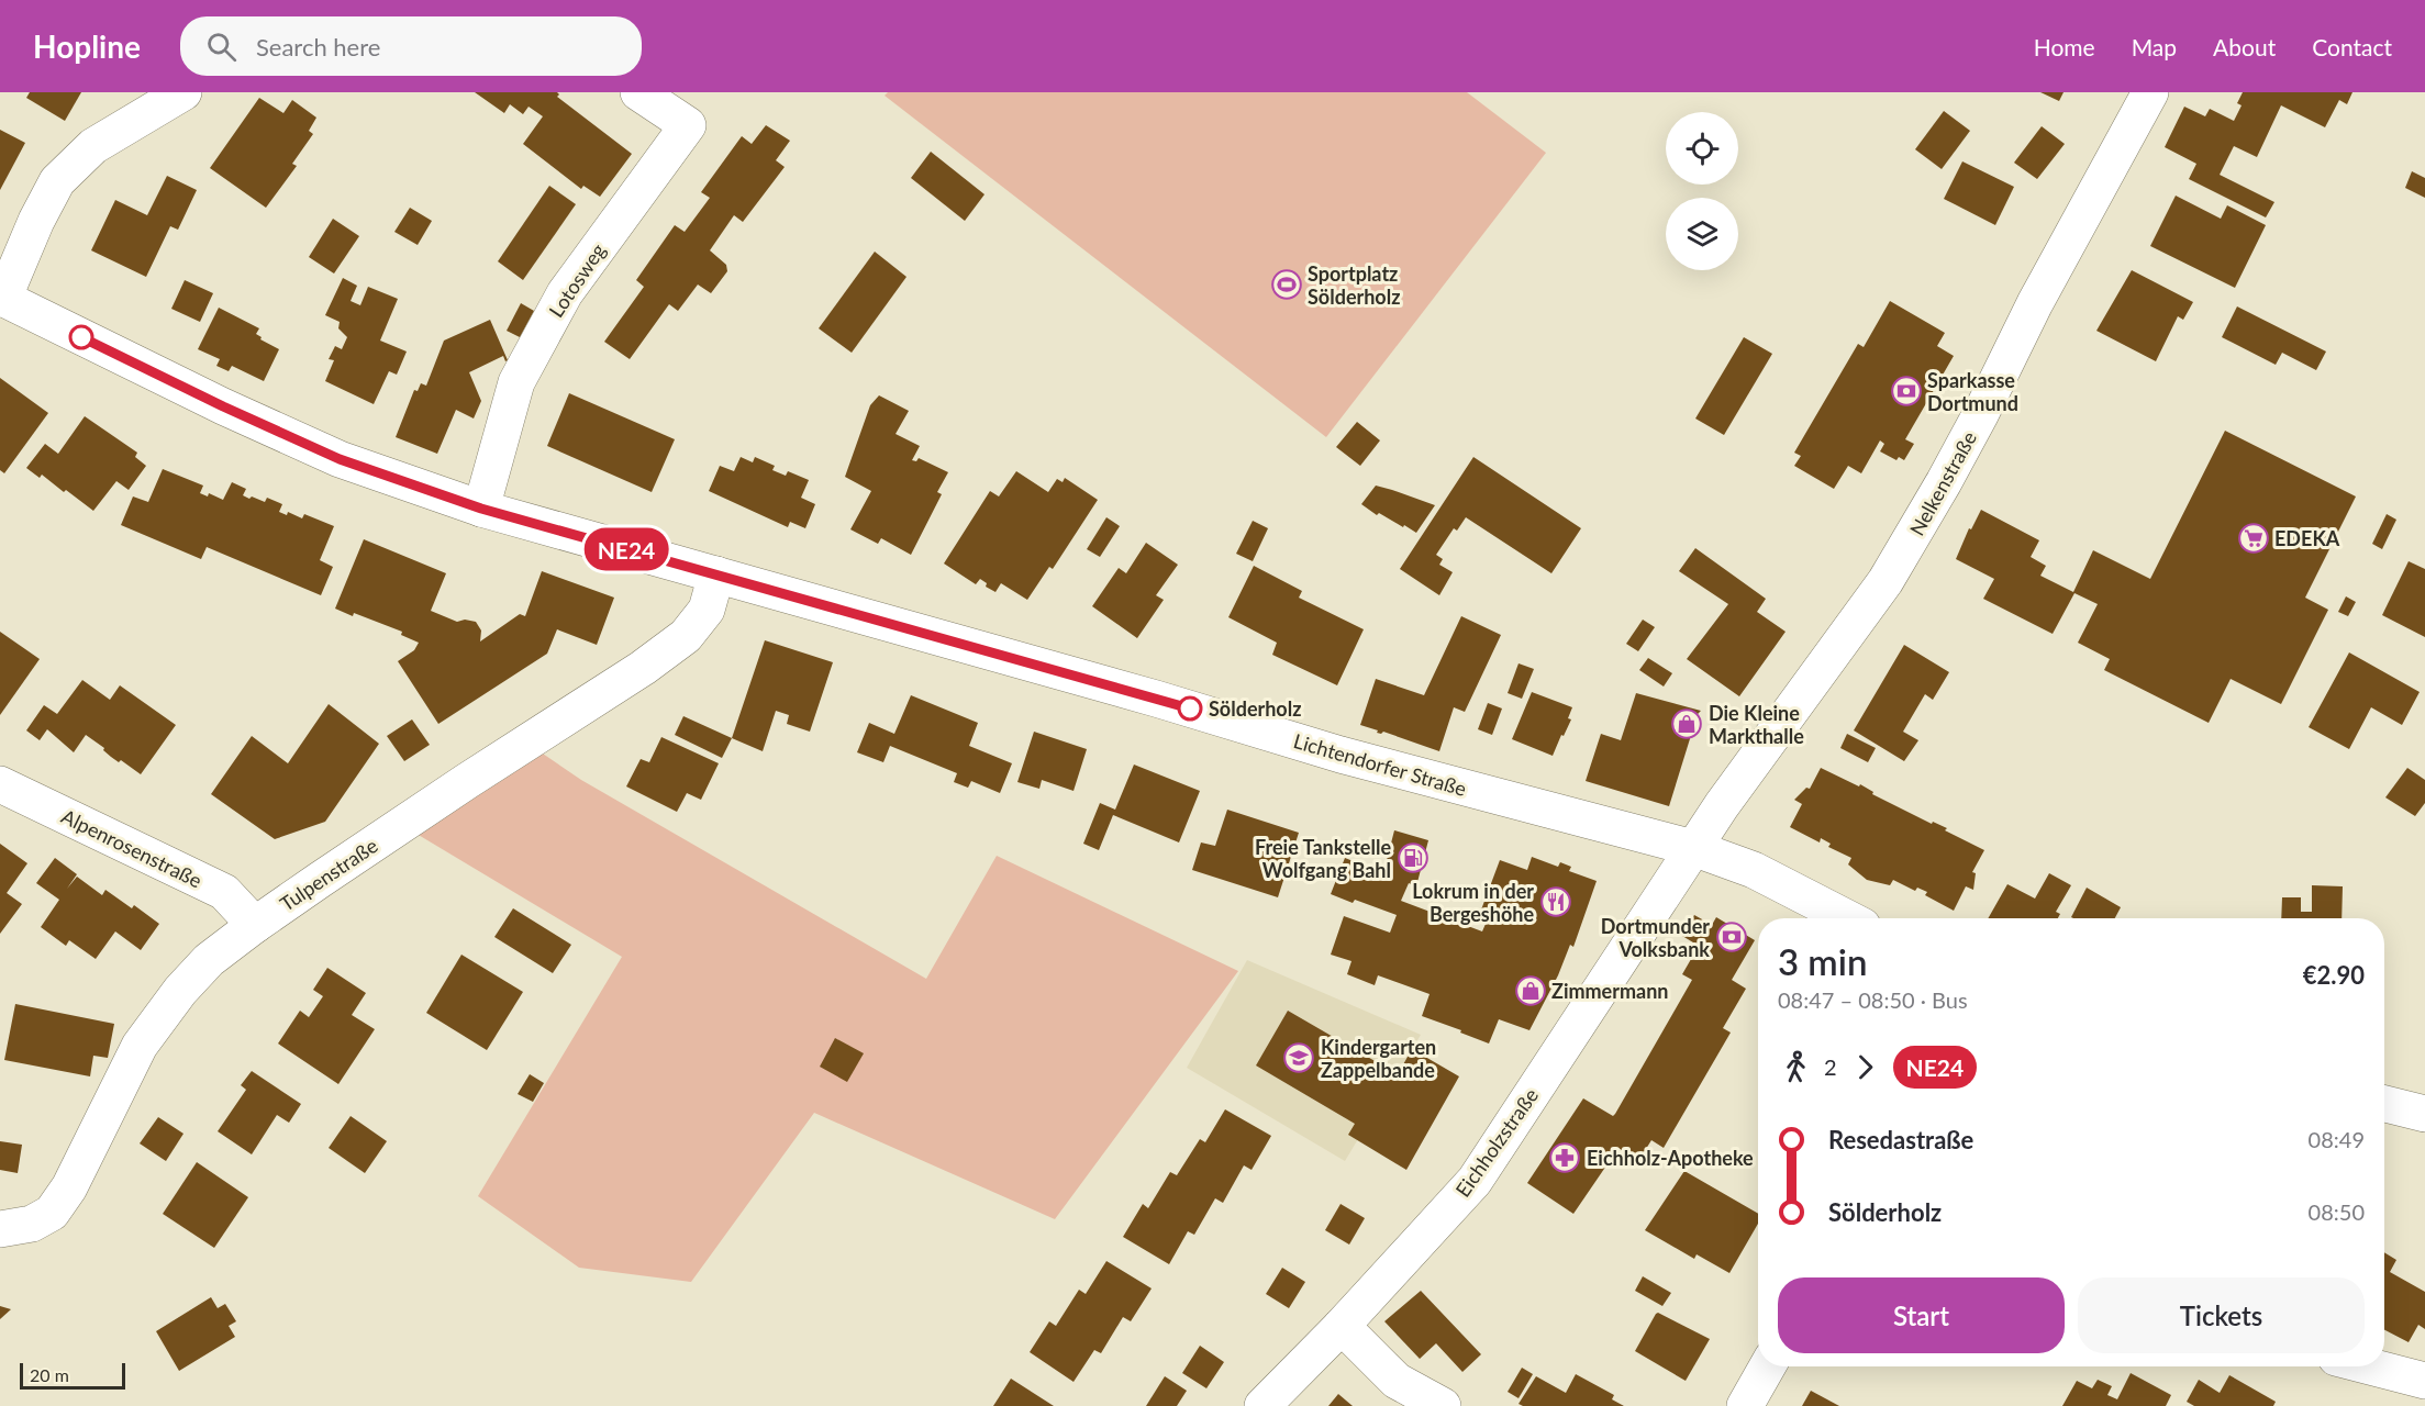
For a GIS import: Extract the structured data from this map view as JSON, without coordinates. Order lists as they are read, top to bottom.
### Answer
{
  "streets": {
    "street": [
      "Lotosweg",
      "Nelkenstraße",
      "Lichtendorfer Straße",
      "Alpenrosenstraße",
      "Tulpenstraße",
      "Eichholzstraße"
    ]
  },
  "crossings": [
    ["Lotosweg", "Lichtendorfer Straße"],
    ["Nelkenstraße", "Lichtendorfer Straße"],
    ["Nelkenstraße", "Eichholzstraße"],
    ["Lichtendorfer Straße", "Tulpenstraße"],
    ["Lichtendorfer Straße", "Eichholzstraße"],
    ["Alpenrosenstraße", "Tulpenstraße"]
  ],
  "places": {
    "sports": ["Sportplatz Sölderholz"],
    "bank": ["Sparkasse Dortmund", "Dortmunder Volksbank"],
    "supermarket": ["EDEKA"],
    "other": ["Sölderholz"],
    "shop": ["Die Kleine Markthalle", "Zimmermann"],
    "fuel station": ["Freie Tankstelle Wolfgang Bahl"],
    "restaurant": ["Lokrum in der Bergeshöhe"],
    "school or university": ["Kindergarten Zappelbande"],
    "pharmacy": ["Eichholz-Apotheke"]
  },
  "lines": ["bus line NE24"],
  "scale_bar": "20 m",
  "page": {
    "header": "Hopline",
    "search": "Search here",
    "nav": [
      "Home",
      "Map",
      "About",
      "Contact"
    ],
    "on_map": "NE24",
    "heading": ["3 min", "08:47 – 08:50 · Bus", "€2.90"],
    "legs": ["2", "NE24"],
    "list": [
      {
        "name": "Resedastraße",
        "value": "08:49"
      },
      {
        "name": "Sölderholz",
        "value": "08:50"
      }
    ],
    "buttons": ["Start", "Tickets"],
    "scale": "20 m"
  }
}
